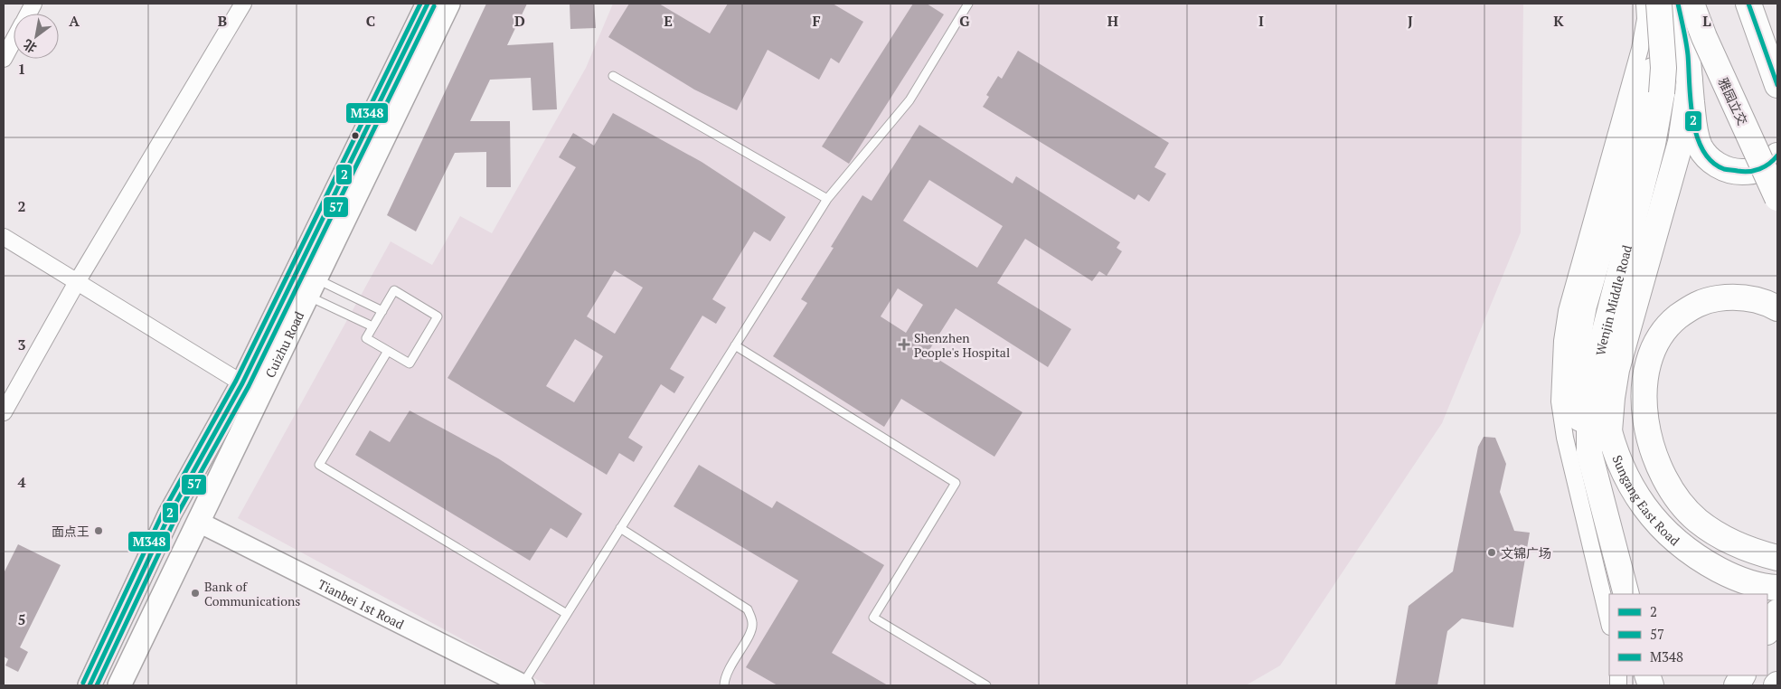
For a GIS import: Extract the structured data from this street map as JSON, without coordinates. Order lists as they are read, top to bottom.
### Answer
{
  "streets": {
    "main road": [
      "雅园立交",
      "Wenjin Middle Road",
      "Cuizhu Road",
      "Sungang East Road"
    ],
    "street": ["Tianbei 1st Road"]
  },
  "crossings": [
    ["Wenjin Middle Road", "Sungang East Road"],
    ["Cuizhu Road", "Tianbei 1st Road"]
  ],
  "places": {
    "health": ["Shenzhen People's Hospital"],
    "other": ["面点王", "文锦广场", "Bank of Communications"]
  },
  "lines": ["transit line 2", "transit line M348", "transit line 57"],
  "legend": ["2", "57", "M348"],
  "north": "bottom left",
  "grid": {
    "columns": [
      "A",
      "B",
      "C",
      "D",
      "E",
      "F",
      "G",
      "H",
      "I",
      "J",
      "K",
      "L"
    ],
    "rows": [
      "1",
      "2",
      "3",
      "4",
      "5"
    ]
  }
}
